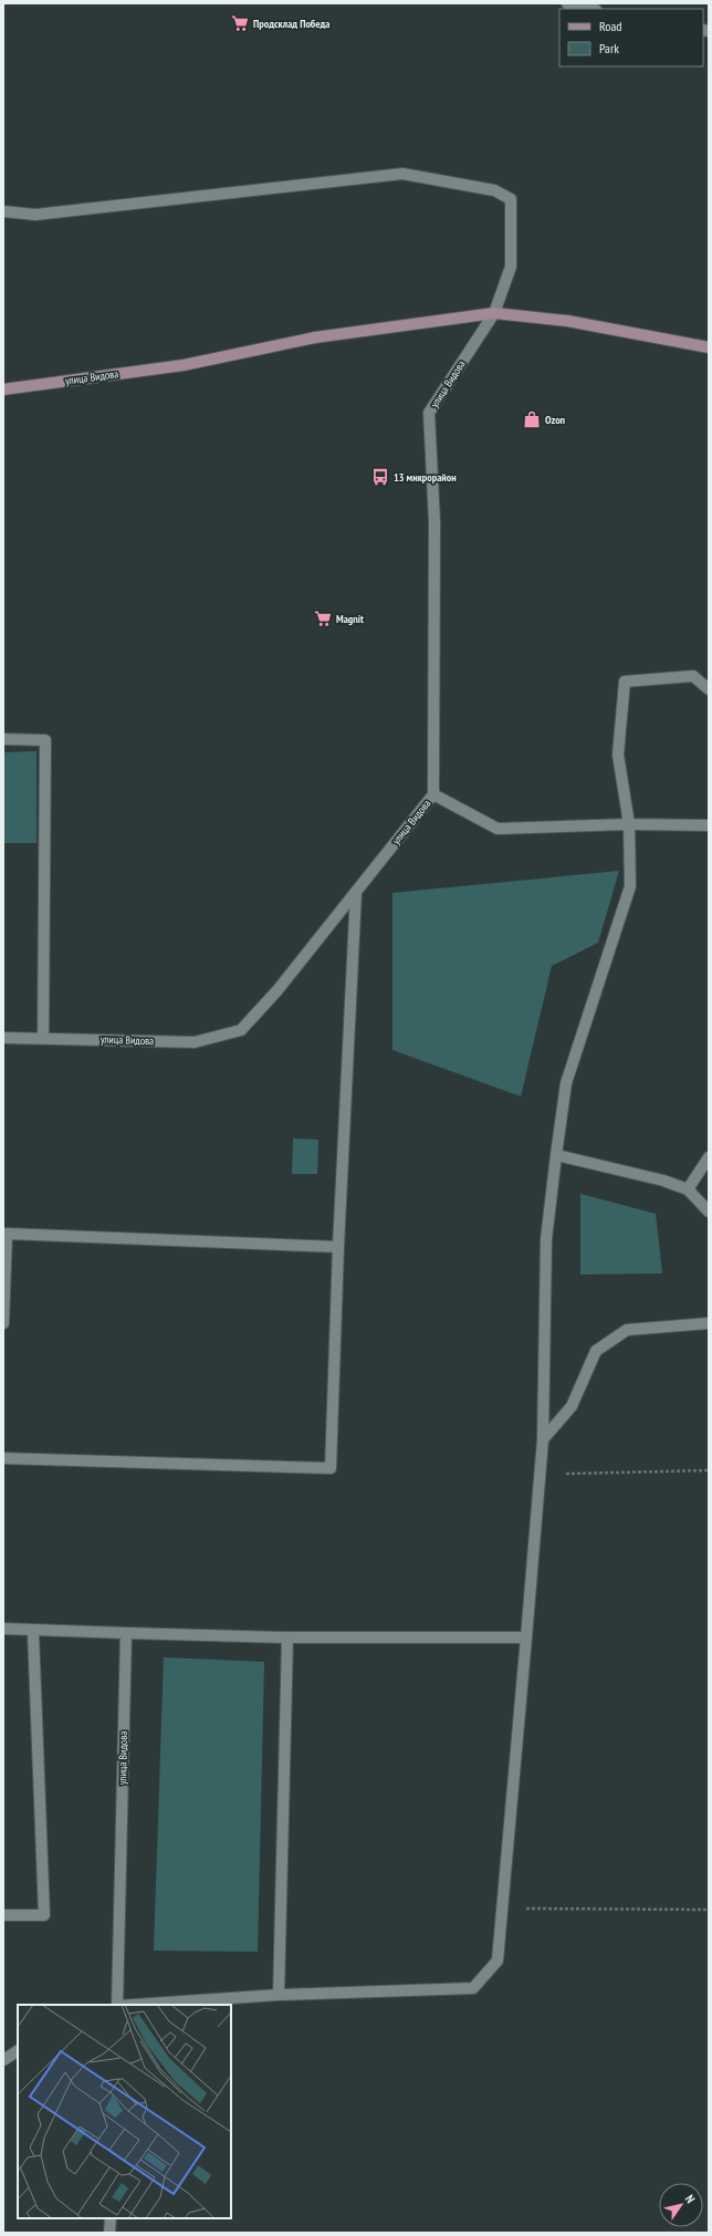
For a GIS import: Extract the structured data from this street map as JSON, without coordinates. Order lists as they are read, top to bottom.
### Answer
{
  "streets": {
    "street": ["улица Видова"]
  },
  "places": {
    "supermarket": ["Продсклад Победа", "Magnit"],
    "shop": ["Ozon"],
    "bus stop": ["13 микрорайон"]
  },
  "legend": ["Road", "Park"],
  "north": "top right"
}
